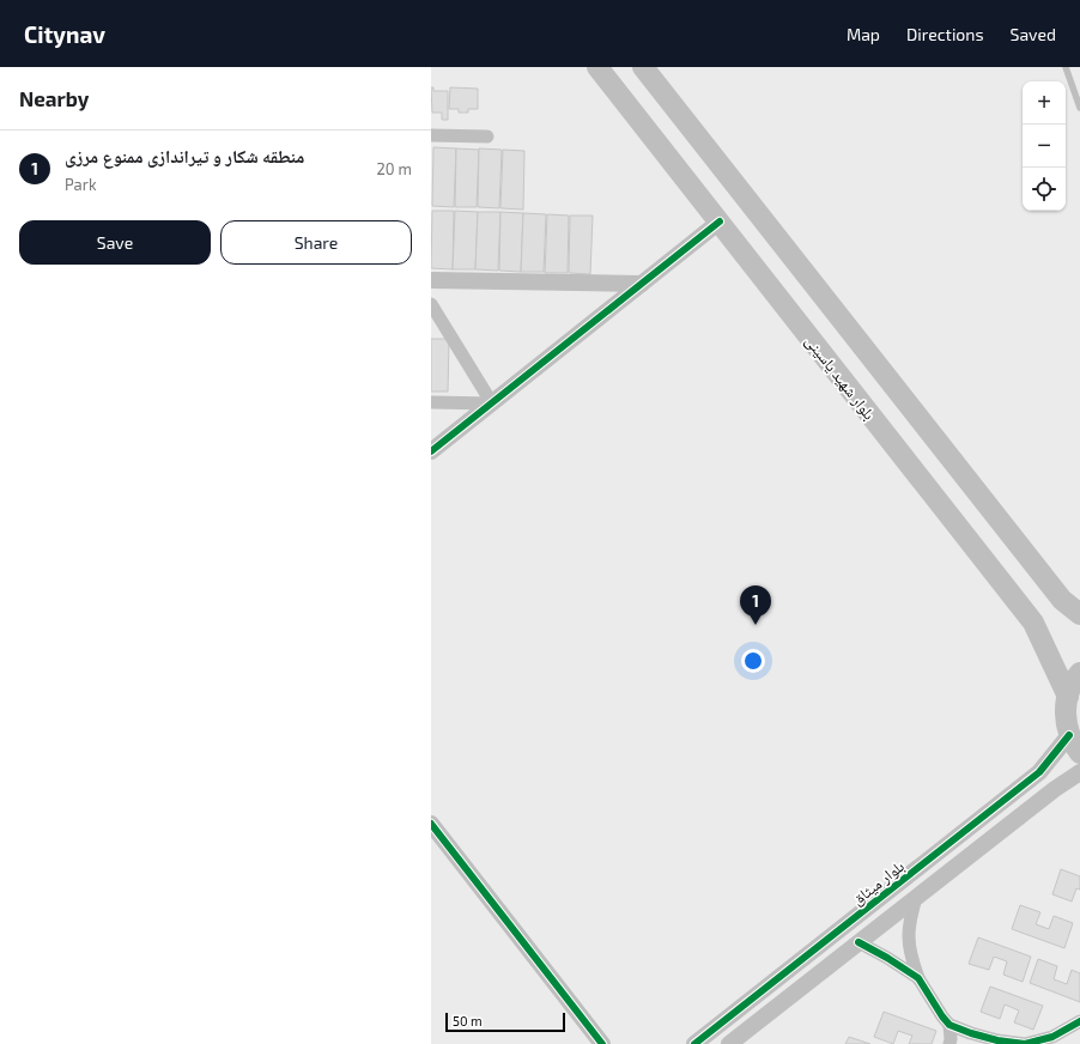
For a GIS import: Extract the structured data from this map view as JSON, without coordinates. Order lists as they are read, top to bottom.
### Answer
{
  "streets": {
    "main road": ["بلوار شهید یاسینی"],
    "street": ["بلوار میثاق"]
  },
  "scale_bar": "50 m",
  "page": {
    "header": "Citynav",
    "nav": ["Map", "Directions", "Saved"],
    "heading": "Nearby",
    "map_buttons": ["+", "−"],
    "list": [
      {
        "mark": "1",
        "name": "منطقه شکار و تیراندازی ممنوع مرزی",
        "note": "Park",
        "value": "20 m"
      }
    ],
    "buttons": ["Save", "Share"],
    "pins": "1",
    "scale": "50 m"
  }
}
